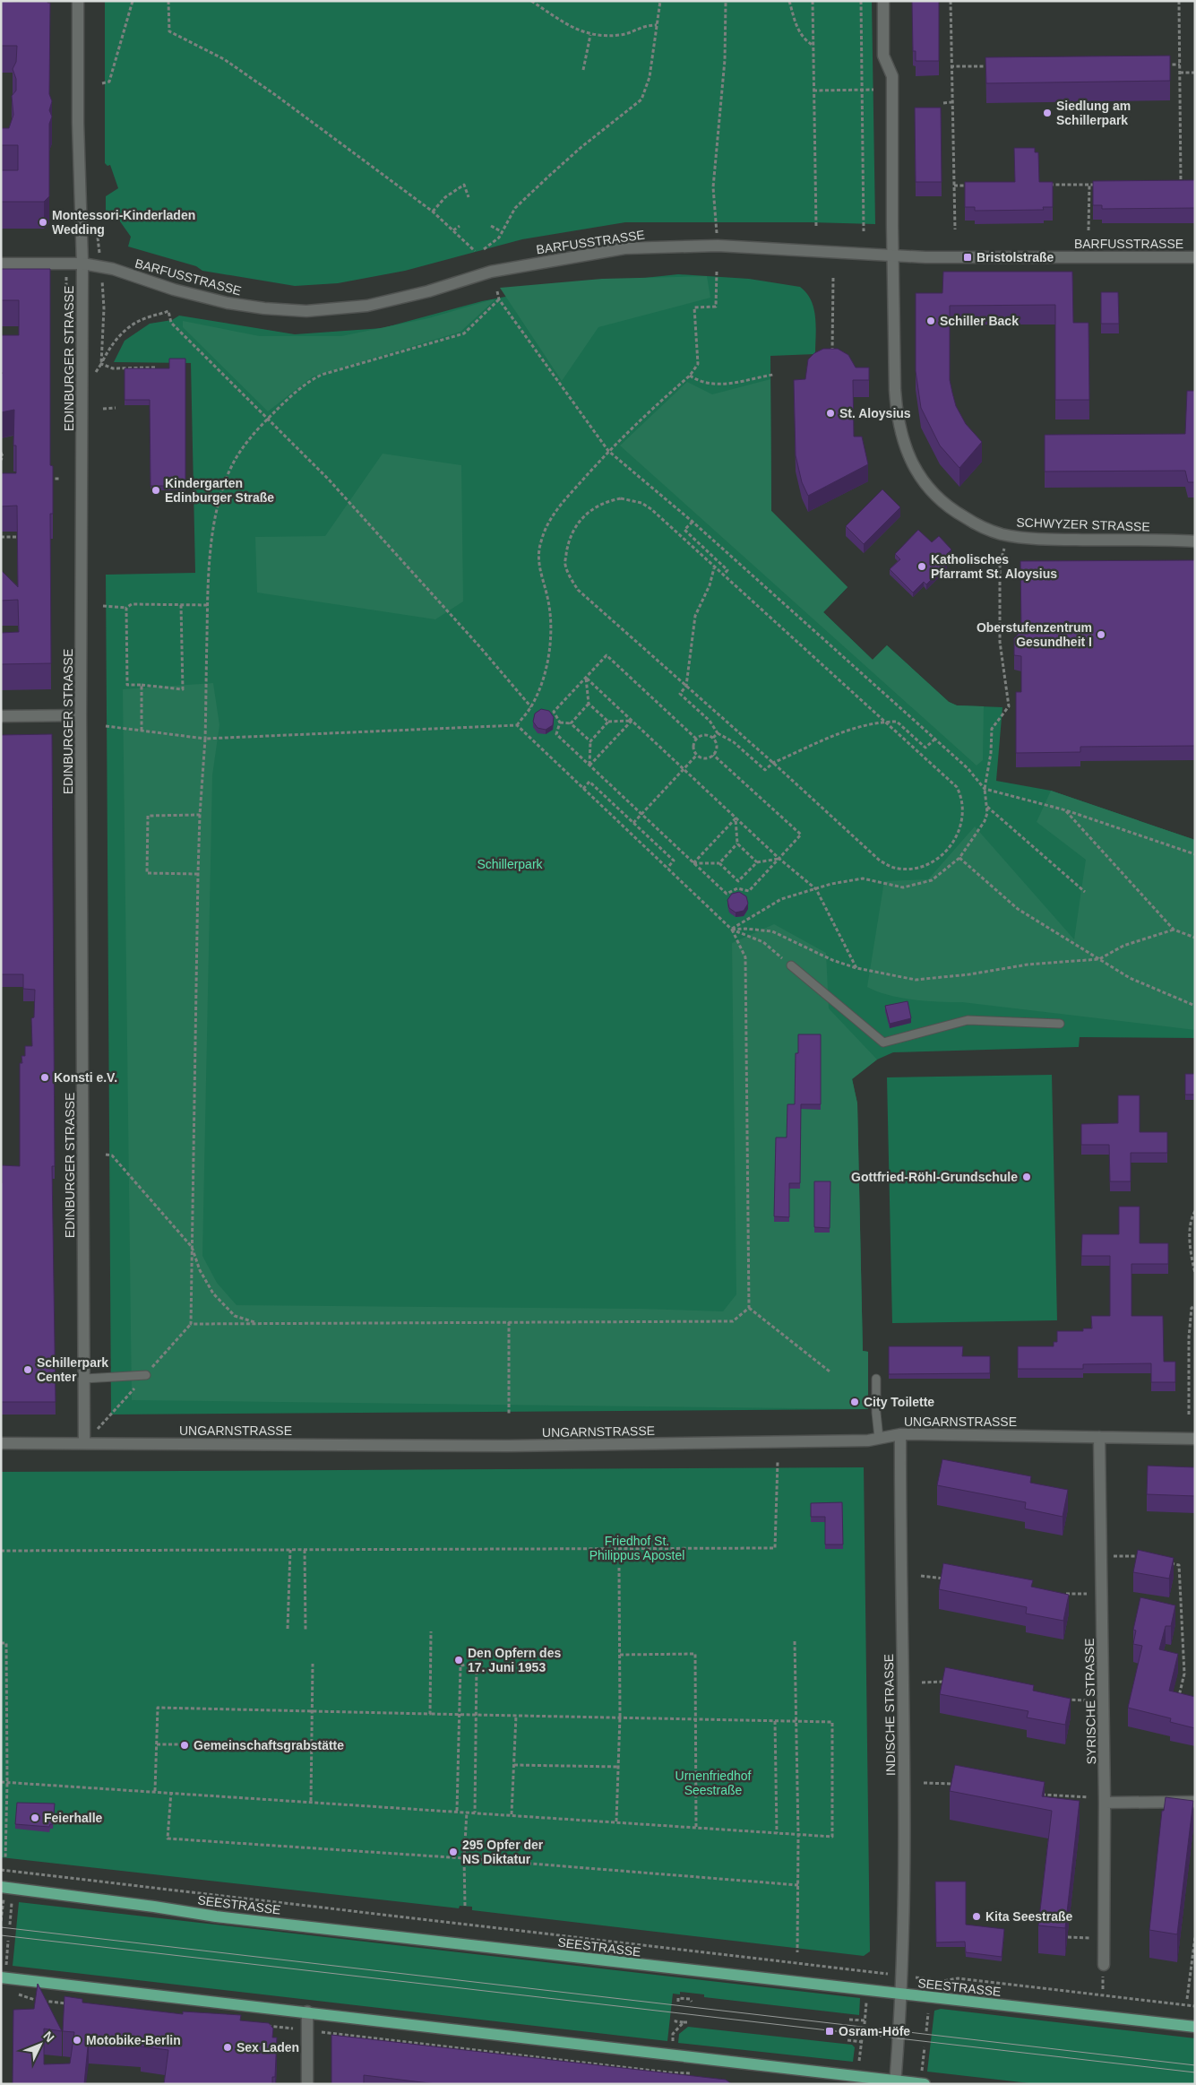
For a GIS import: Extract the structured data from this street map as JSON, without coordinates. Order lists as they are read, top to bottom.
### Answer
{
  "streets": {
    "main road": ["SEESTRASSE"],
    "street": [
      "BARFUSSTRASSE",
      "EDINBURGER STRASSE",
      "SCHWYZER STRASSE",
      "UNGARNSTRASSE",
      "SYRISCHE STRASSE",
      "INDISCHE STRASSE"
    ]
  },
  "crossings": [
    ["BARFUSSTRASSE", "EDINBURGER STRASSE"],
    ["BARFUSSTRASSE", "SCHWYZER STRASSE"],
    ["EDINBURGER STRASSE", "UNGARNSTRASSE"],
    ["UNGARNSTRASSE", "SYRISCHE STRASSE"],
    ["UNGARNSTRASSE", "INDISCHE STRASSE"],
    ["INDISCHE STRASSE", "SEESTRASSE"]
  ],
  "parks": ["Schillerpark", "Friedhof St. Philippus Apostel", "Urnenfriedhof Seestraße"],
  "places": {
    "other": [
      "Siedlung am Schillerpark",
      "Montessori-Kinderladen Wedding",
      "Schiller Back",
      "St. Aloysius",
      "Kindergarten Edinburger Straße",
      "Katholisches Pfarramt St. Aloysius",
      "Oberstufenzentrum Gesundheit I",
      "Konsti e.V.",
      "Gottfried-Röhl-Grundschule",
      "Schillerpark Center",
      "City Toilette",
      "Den Opfern des 17. Juni 1953",
      "Gemeinschaftsgrabstätte",
      "Feierhalle",
      "295 Opfer der NS Diktatur",
      "Kita Seestraße",
      "Motobike-Berlin",
      "Sex Laden"
    ],
    "transit": ["Bristolstraße", "Osram-Höfe"]
  },
  "north": "top right"
}
